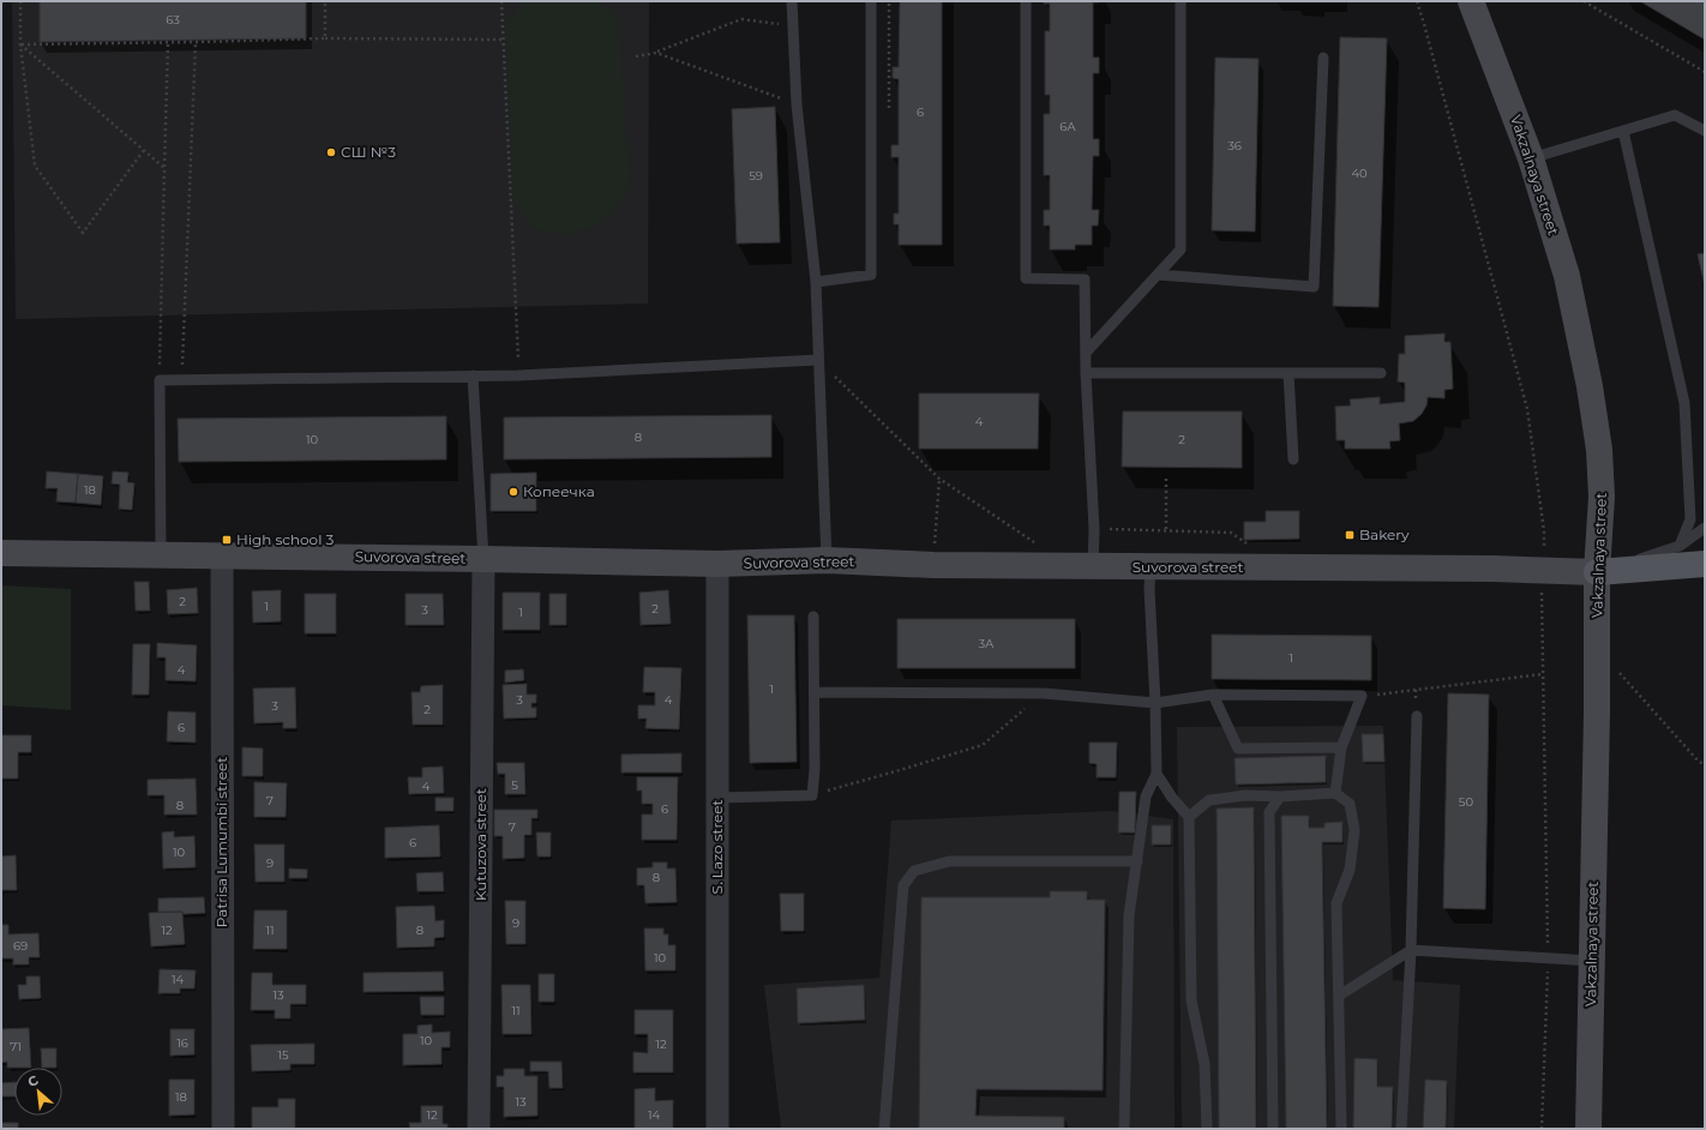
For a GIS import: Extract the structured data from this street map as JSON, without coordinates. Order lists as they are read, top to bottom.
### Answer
{
  "streets": {
    "main road": ["Vakzalnaya street", "Suvorova street"],
    "street": ["Patrisa Lumumbi street", "Kutuzova street", "S. Lazo street"]
  },
  "crossings": [
    ["Vakzalnaya street", "Suvorova street"],
    ["Suvorova street", "Patrisa Lumumbi street"],
    ["Suvorova street", "Kutuzova street"],
    ["Suvorova street", "S. Lazo street"]
  ],
  "places": {
    "other": ["СШ №3", "Копеечка"],
    "transit": ["Bakery", "High school 3"]
  },
  "house_numbers": [
    "63",
    "6",
    "6А",
    "36",
    "40",
    "59",
    "4",
    "8",
    "10",
    "2",
    "18",
    "2",
    "1",
    "2",
    "3",
    "1",
    "3А",
    "1",
    "4",
    "1",
    "3",
    "4",
    "3",
    "2",
    "6",
    "5",
    "4",
    "7",
    "50",
    "8",
    "6",
    "7",
    "6",
    "10",
    "9",
    "8",
    "9",
    "12",
    "11",
    "8",
    "69",
    "10",
    "14",
    "13",
    "11",
    "10",
    "16",
    "12",
    "71",
    "15",
    "18",
    "13",
    "12",
    "14"
  ],
  "north": "top left"
}
